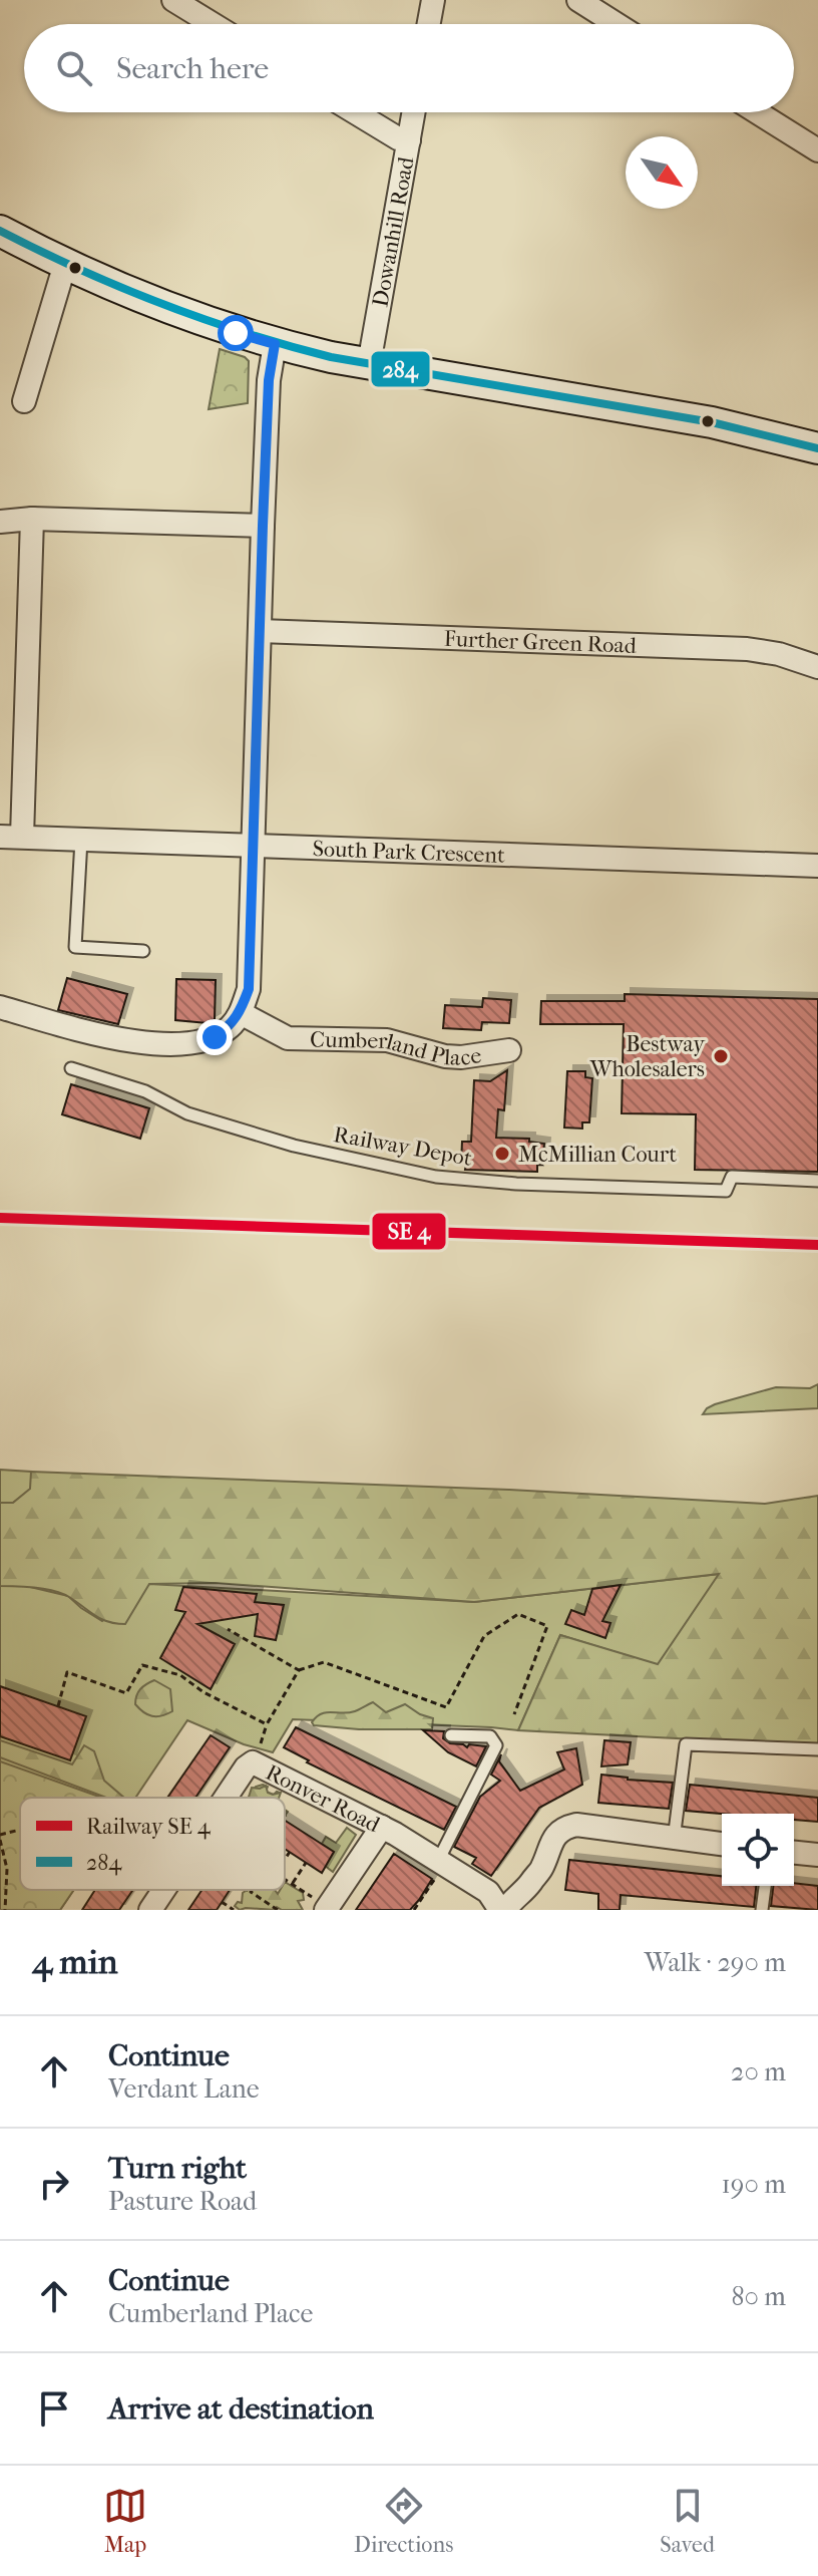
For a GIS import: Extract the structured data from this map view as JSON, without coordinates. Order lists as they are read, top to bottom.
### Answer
{
  "streets": {
    "street": [
      "Dowanhill Road",
      "Further Green Road",
      "South Park Crescent",
      "Cumberland Place",
      "Ronver Road"
    ],
    "lane": ["Railway Depot"]
  },
  "places": ["Bestway Wholesalers", "McMillian Court"],
  "lines": ["transit line 284"],
  "legend": ["Railway SE 4", "284"],
  "north": "bottom right",
  "page": {
    "search": "Search here",
    "heading": ["4 min", "Walk · 290 m"],
    "list": [
      ["Continue", "Verdant Lane", "20 m"],
      ["Turn right", "Pasture Road", "190 m"],
      ["Continue", "Cumberland Place", "80 m"],
      "Arrive at destination"
    ],
    "nav": ["Map", "Directions", "Saved"]
  }
}
